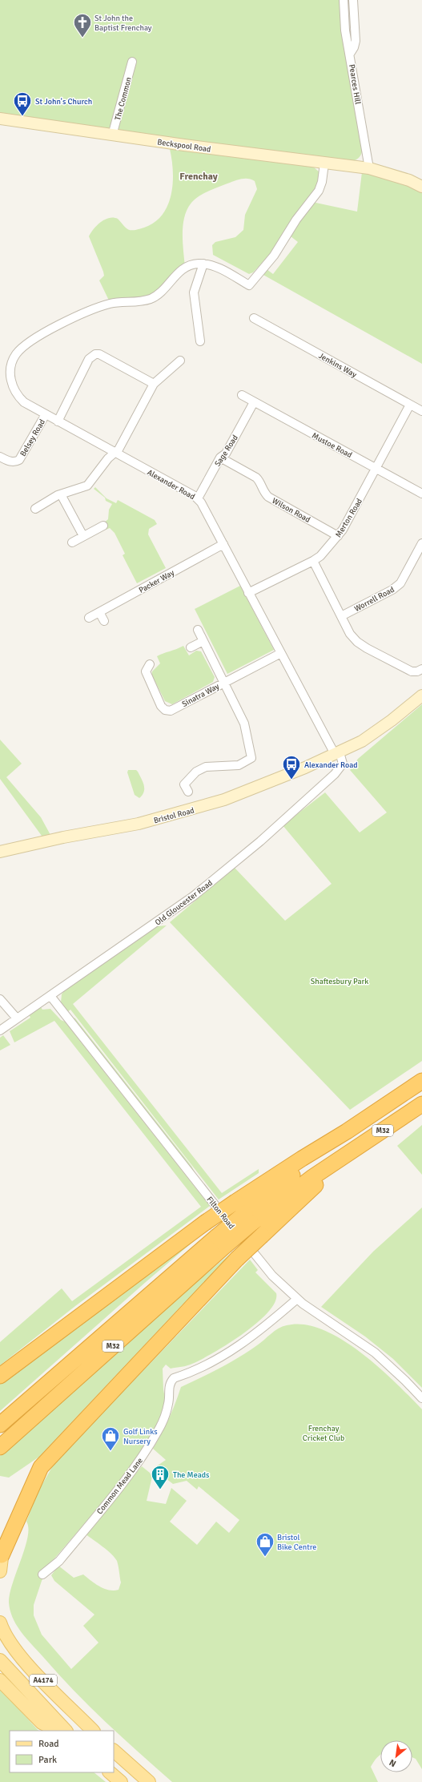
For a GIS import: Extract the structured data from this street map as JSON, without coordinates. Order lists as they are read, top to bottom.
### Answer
{
  "streets": {
    "highway": ["M32"],
    "main road": ["Beckspool Road", "Bristol Road", "A4174"],
    "street": [
      "Pearces Hill",
      "The Common",
      "Jenkins Way",
      "Belsey Road",
      "Mustoe Road",
      "Sage Road",
      "Alexander Road",
      "Wilson Road",
      "Merton Road",
      "Packer Way",
      "Worrell Road",
      "Sinatra Way",
      "Old Gloucester Road",
      "Filton Road",
      "Common Mead Lane"
    ]
  },
  "crossings": [
    ["Pearces Hill", "Beckspool Road"],
    ["The Common", "Beckspool Road"],
    ["Jenkins Way", "Merton Road"],
    ["Belsey Road", "Alexander Road"],
    ["Mustoe Road", "Sage Road"],
    ["Mustoe Road", "Merton Road"],
    ["Sage Road", "Alexander Road"],
    ["Sage Road", "Wilson Road"],
    ["Alexander Road", "Merton Road"],
    ["Alexander Road", "Packer Way"],
    ["Alexander Road", "Sinatra Way"],
    ["Alexander Road", "Bristol Road"],
    ["Alexander Road", "Old Gloucester Road"],
    ["Wilson Road", "Merton Road"],
    ["Bristol Road", "Old Gloucester Road"],
    ["Old Gloucester Road", "Filton Road"],
    ["Filton Road", "Common Mead Lane"]
  ],
  "districts": ["Frenchay"],
  "parks": ["Shaftesbury Park", "Frenchay Cricket Club"],
  "places": {
    "church": ["St John the Baptist Frenchay"],
    "bus stop": ["St John's Church", "Alexander Road"],
    "shop": ["Golf Links Nursery", "Bristol Bike Centre"],
    "building": ["The Meads"]
  },
  "legend": ["Road", "Park"],
  "north": "bottom left"
}
